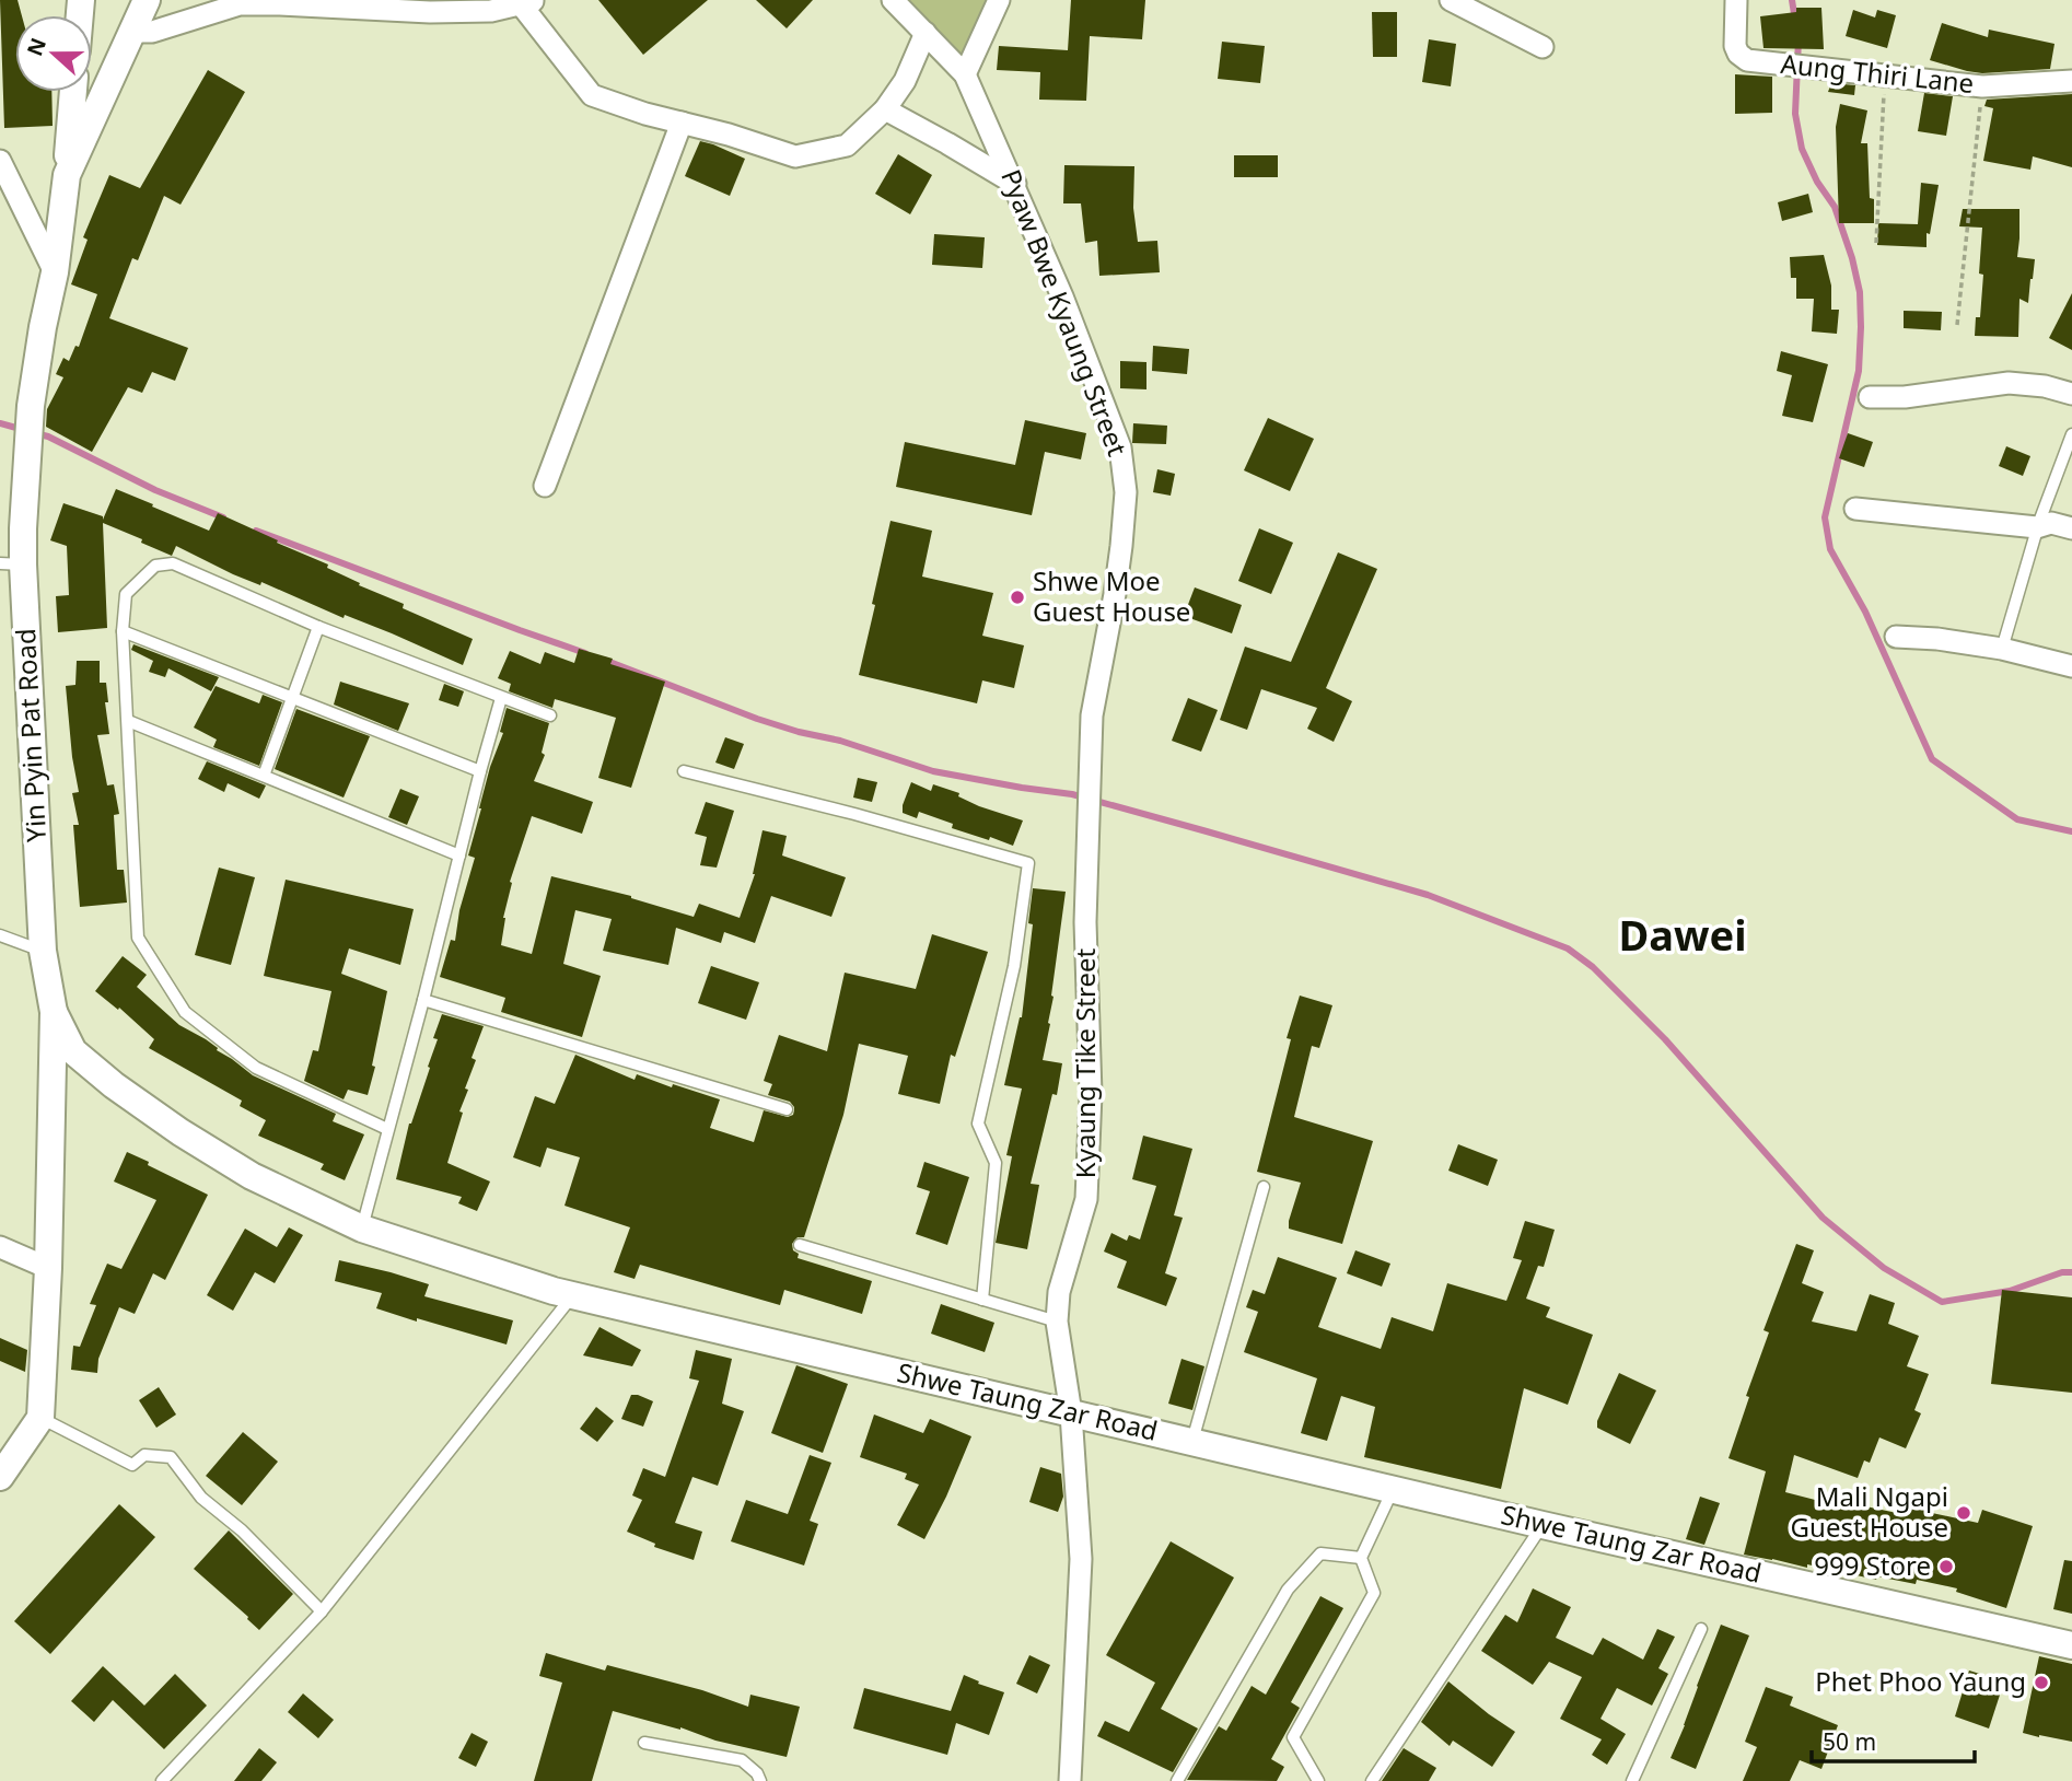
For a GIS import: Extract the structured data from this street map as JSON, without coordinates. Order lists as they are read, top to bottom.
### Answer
{
  "streets": {
    "street": [
      "Aung Thiri Lane",
      "Pyaw Bwe Kyaung Street",
      "Yin Pyin Pat Road",
      "Kyaung Tike Street",
      "Shwe Taung Zar Road"
    ]
  },
  "crossings": [
    ["Pyaw Bwe Kyaung Street", "Kyaung Tike Street"],
    ["Yin Pyin Pat Road", "Shwe Taung Zar Road"],
    ["Kyaung Tike Street", "Shwe Taung Zar Road"]
  ],
  "districts": ["Dawei"],
  "places": [
    "Shwe Moe Guest House",
    "Mali Ngapi Guest House",
    "999 Store",
    "Phet Phoo Yaung"
  ],
  "scale_bar": "50 m",
  "north": "left"
}
